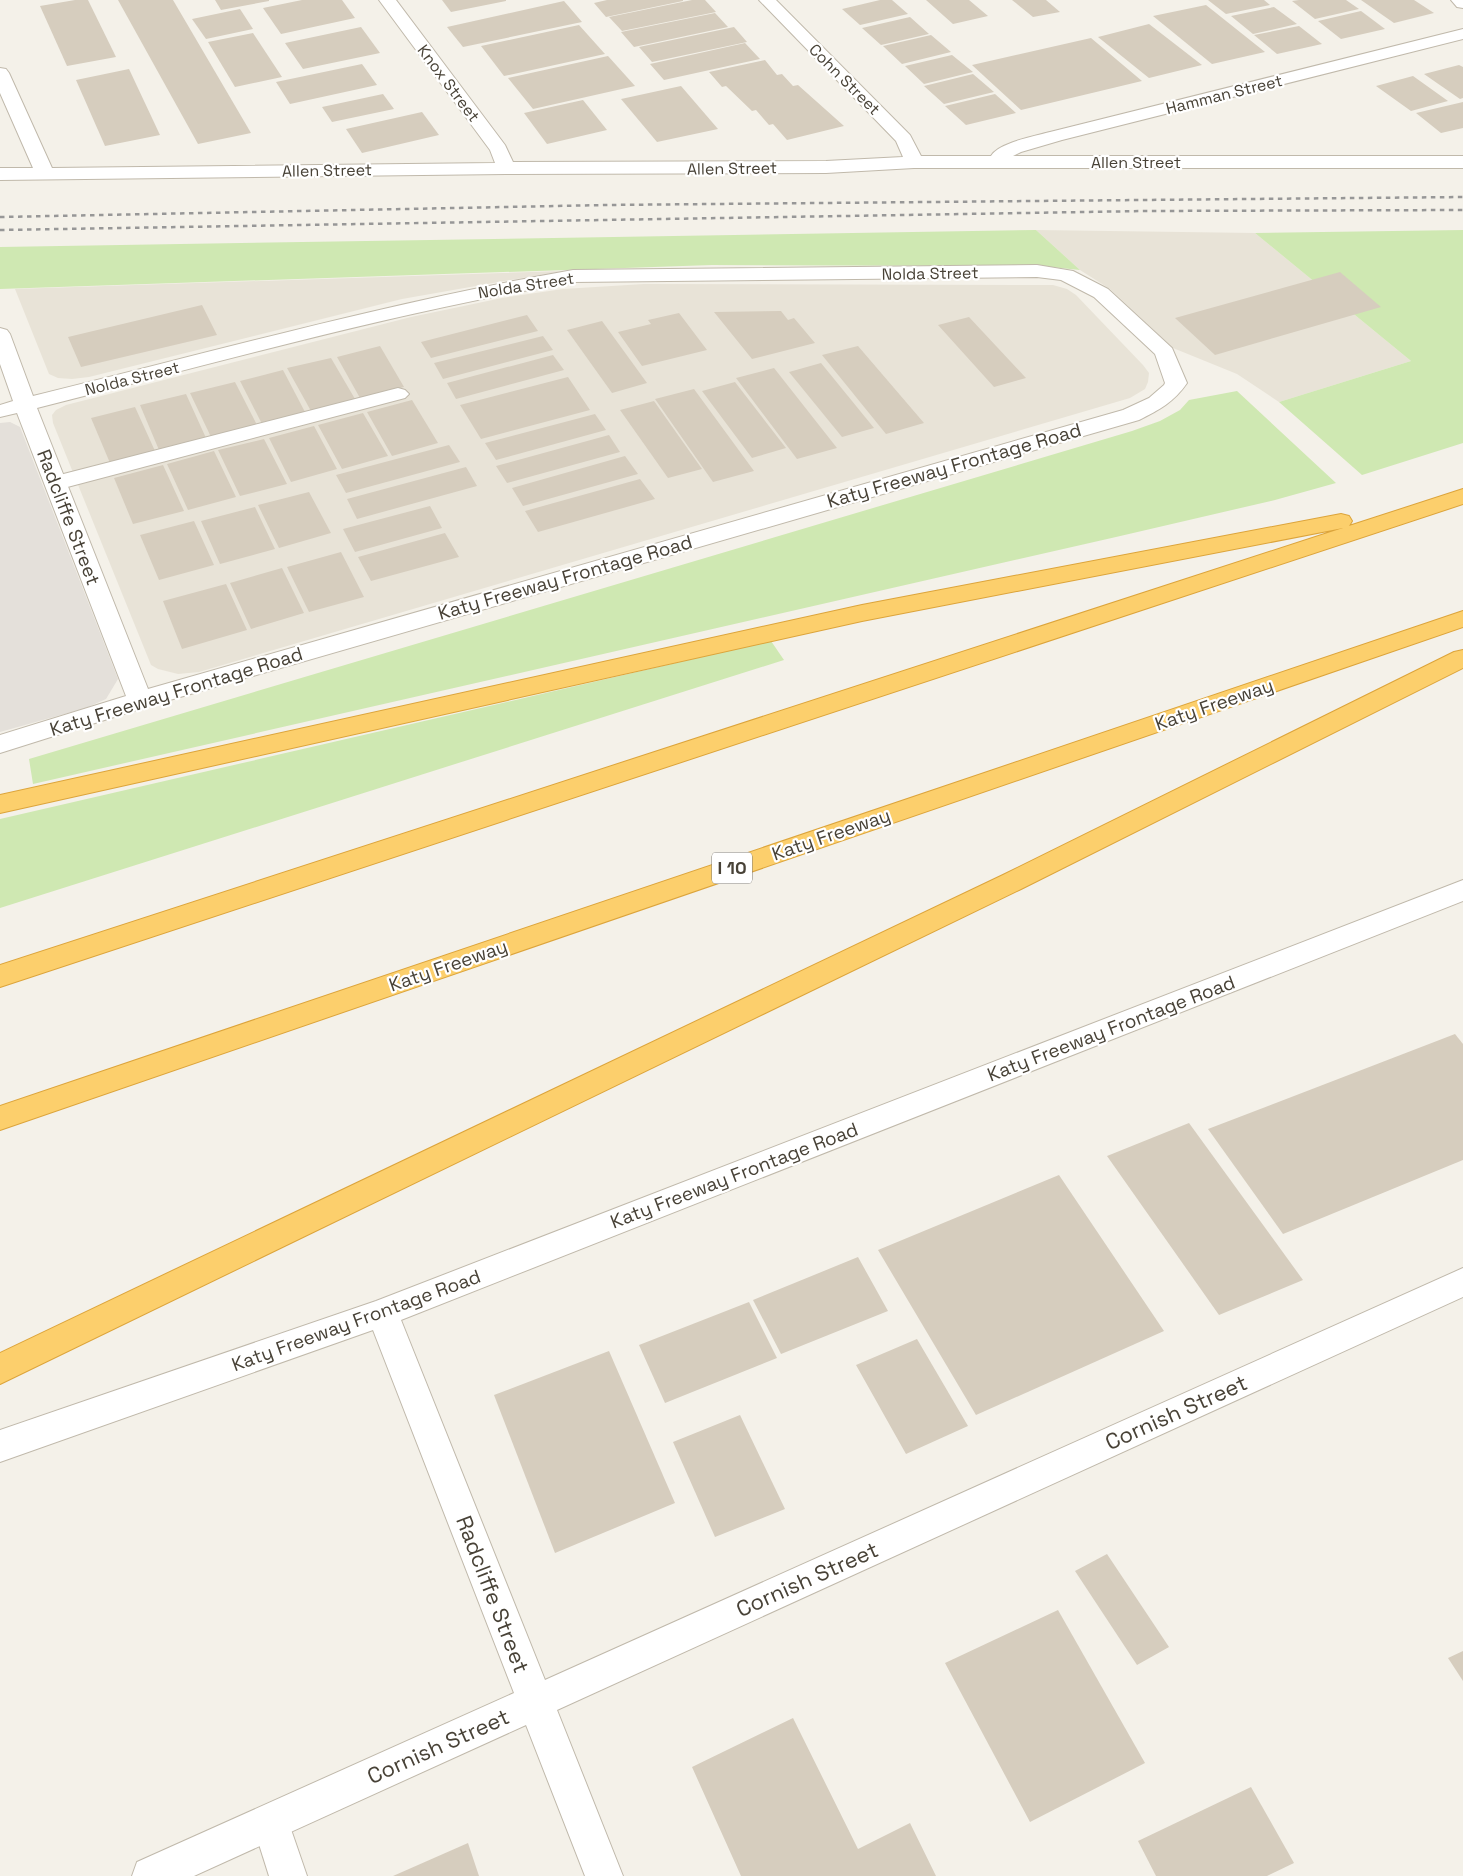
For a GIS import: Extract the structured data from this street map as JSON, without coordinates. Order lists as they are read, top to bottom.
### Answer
{
  "streets": {
    "highway": ["Katy Freeway", "I 10"],
    "street": [
      "Cohn Street",
      "Knox Street",
      "Hamman Street",
      "Allen Street",
      "Nolda Street",
      "Katy Freeway Frontage Road",
      "Radcliffe Street",
      "Cornish Street"
    ]
  },
  "crossings": [
    ["Cohn Street", "Allen Street"],
    ["Knox Street", "Allen Street"],
    ["Hamman Street", "Allen Street"],
    ["Nolda Street", "Katy Freeway Frontage Road"],
    ["Nolda Street", "Radcliffe Street"],
    ["Katy Freeway Frontage Road", "Radcliffe Street"],
    ["Radcliffe Street", "Cornish Street"]
  ]
}
